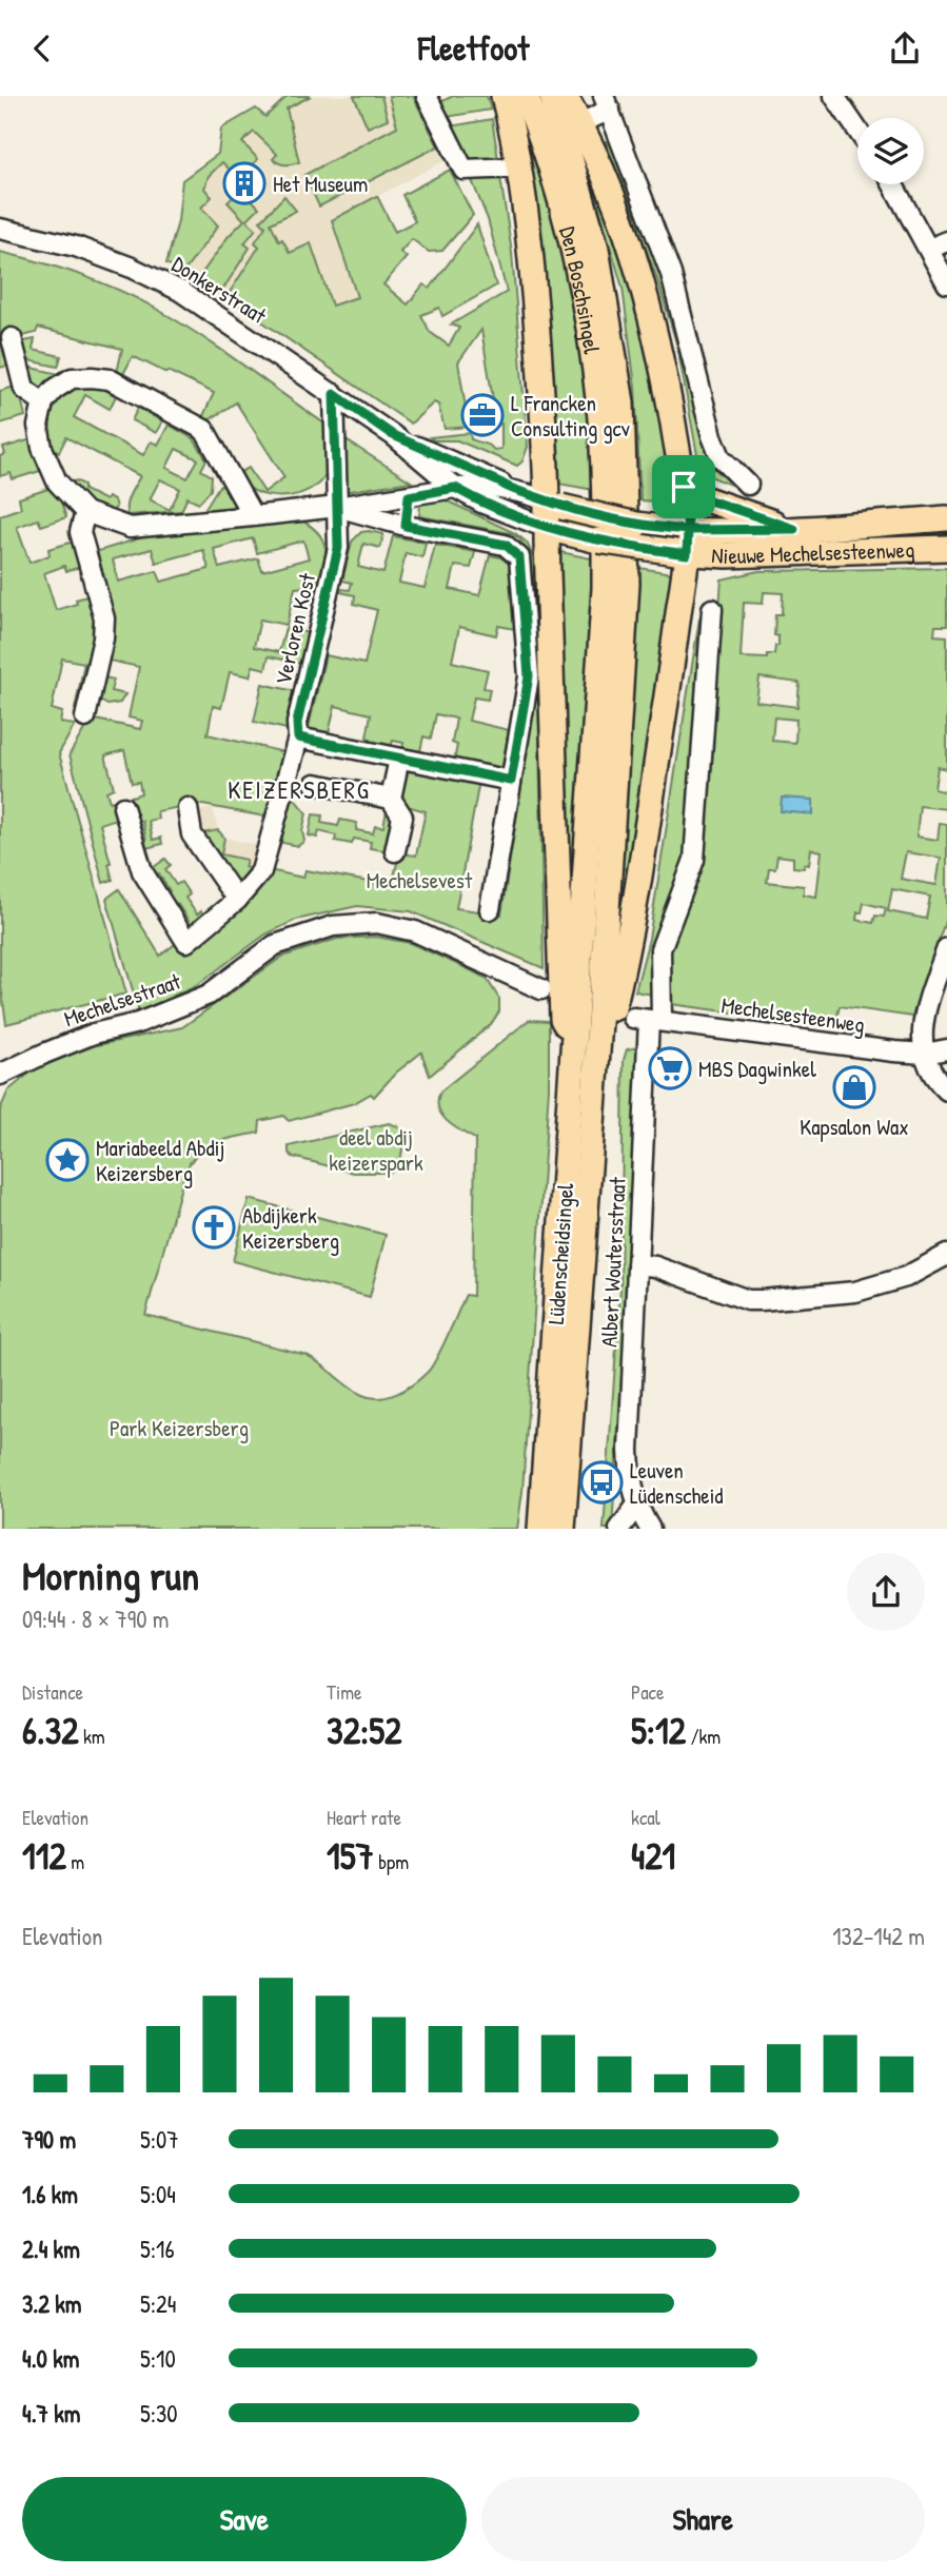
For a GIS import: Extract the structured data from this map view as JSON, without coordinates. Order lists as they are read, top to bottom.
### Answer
{
  "streets": {
    "main road": ["Den Boschsingel", "Nieuwe Mechelsesteenweg", "Lüdenscheidsingel"],
    "street": [
      "Donkerstraat",
      "Verloren Kost",
      "Mechelsestraat",
      "Mechelsesteenweg",
      "Albert Woutersstraat"
    ]
  },
  "crossings": [
    ["Donkerstraat", "Nieuwe Mechelsesteenweg"],
    ["Donkerstraat", "Verloren Kost"],
    ["Den Boschsingel", "Lüdenscheidsingel"],
    ["Mechelsesteenweg", "Albert Woutersstraat"]
  ],
  "districts": ["KEIZERSBERG"],
  "parks": ["Mechelsevest", "deel abdij keizerspark", "Park Keizersberg"],
  "places": {
    "building": ["Het Museum"],
    "office": ["L Francken Consulting gcv"],
    "supermarket": ["MBS Dagwinkel"],
    "shop": ["Kapsalon Wax"],
    "place": ["Mariabeeld Abdij Keizersberg"],
    "church": ["Abdijkerk Keizersberg"],
    "bus stop": ["Leuven Lüdenscheid"]
  },
  "page": {
    "header": "Fleetfoot",
    "heading": ["Morning run", "09:44 · 8 × 790 m"],
    "stats": [
      ["Distance", "6.32 km"],
      ["Time", "32:52"],
      ["Pace", "5:12 /km"],
      ["Elevation", "112 m"],
      ["Heart rate", "157 bpm"],
      ["kcal", "421"]
    ],
    "chart": ["Elevation", "132–142 m"],
    "list": [
      {
        "name": "790 m",
        "note": "5:07"
      },
      {
        "name": "1.6 km",
        "note": "5:04"
      },
      {
        "name": "2.4 km",
        "note": "5:16"
      },
      {
        "name": "3.2 km",
        "note": "5:24"
      },
      {
        "name": "4.0 km",
        "note": "5:10"
      },
      {
        "name": "4.7 km",
        "note": "5:30"
      }
    ],
    "buttons": ["Save", "Share"]
  }
}
